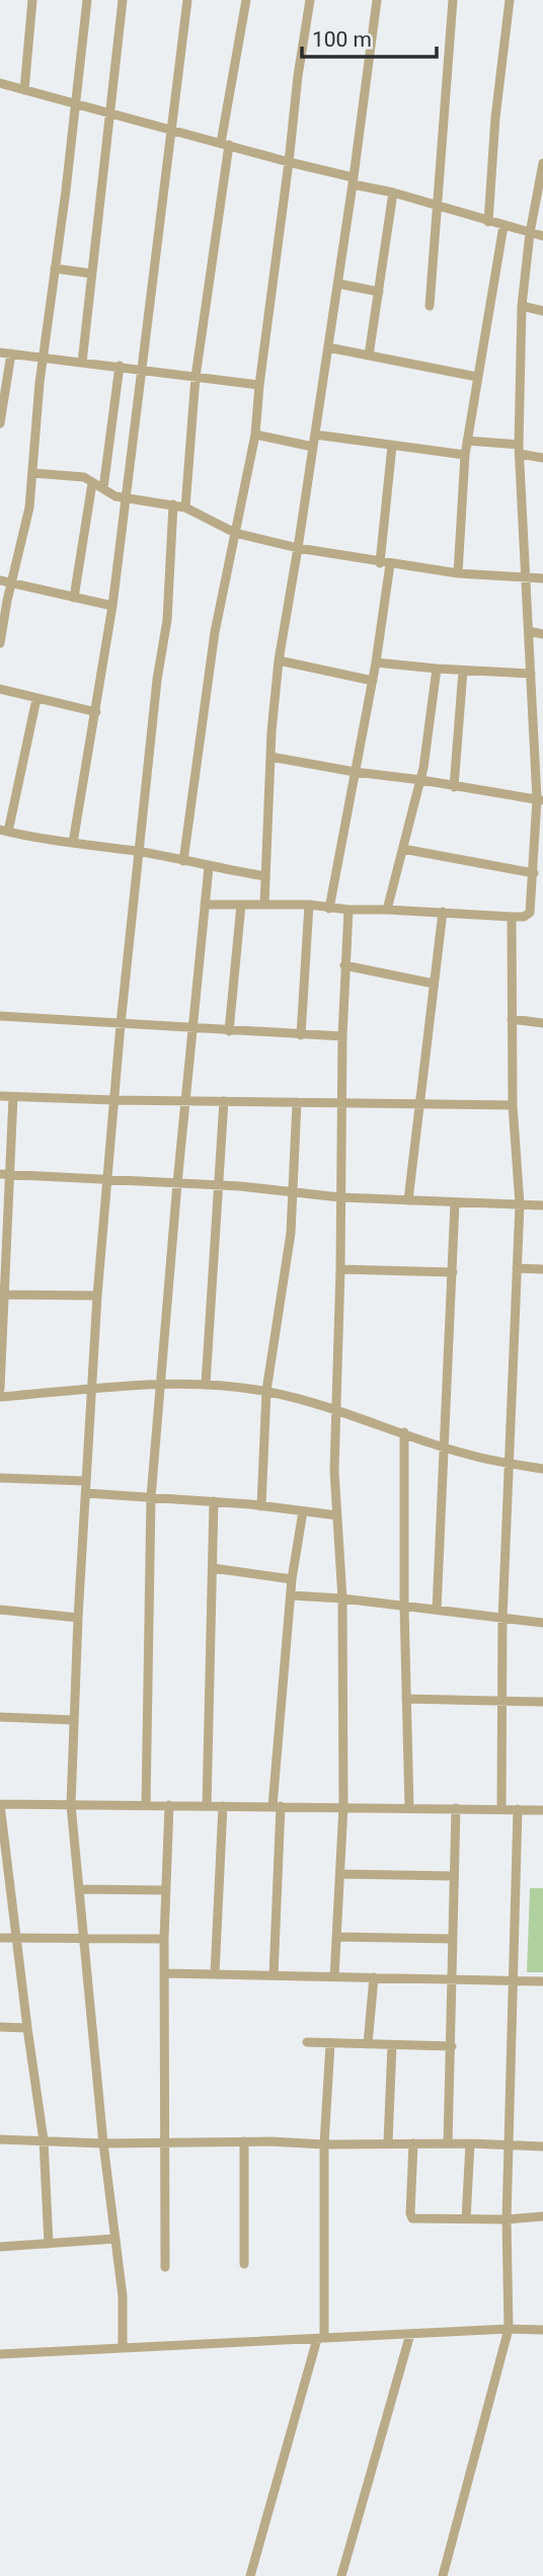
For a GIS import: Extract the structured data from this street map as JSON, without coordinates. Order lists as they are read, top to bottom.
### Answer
{
  "scale_bar": "100 m"
}
